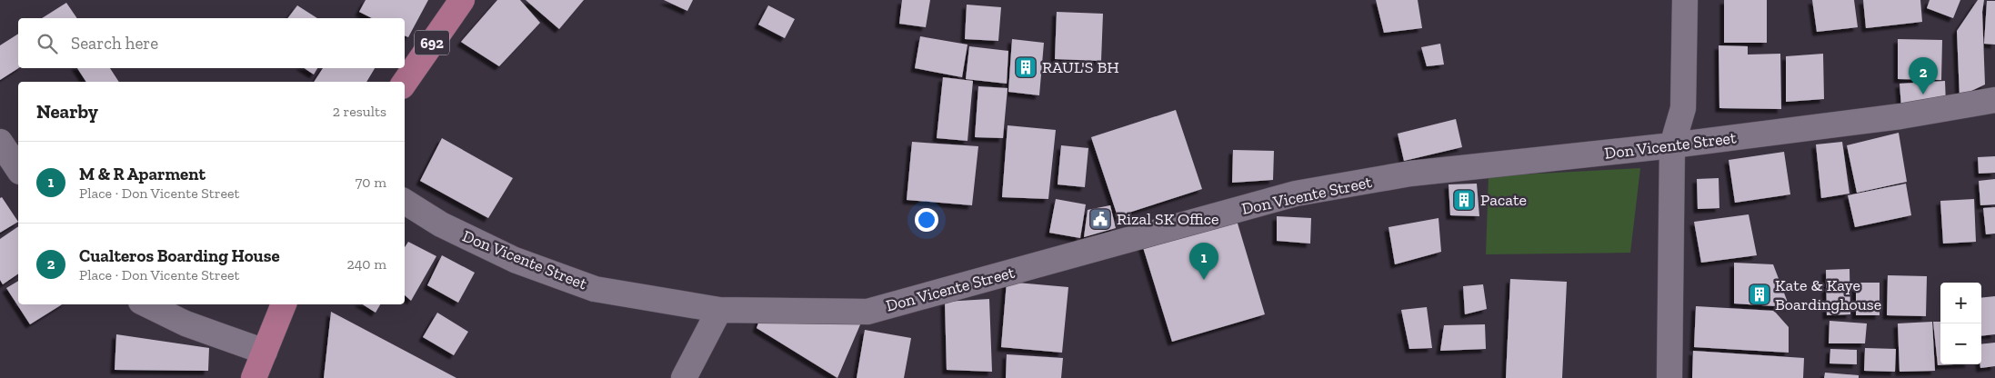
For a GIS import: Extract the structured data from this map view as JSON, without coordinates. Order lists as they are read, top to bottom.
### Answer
{
  "streets": {
    "main road": ["692"],
    "street": ["Don Vicente Street"]
  },
  "places": {
    "building": ["RAUL'S BH", "Pacate", "Kate & Kaye Boardinghouse"],
    "public building": ["Rizal SK Office"]
  },
  "page": {
    "search": "Search here",
    "pins": ["2", "1"],
    "heading": ["Nearby", "2 results"],
    "list": [
      {
        "mark": "1",
        "name": "M & R Aparment",
        "note": "Place · Don Vicente Street",
        "value": "70 m"
      },
      {
        "mark": "2",
        "name": "Cualteros Boarding House",
        "note": "Place · Don Vicente Street",
        "value": "240 m"
      }
    ],
    "map_buttons": ["+", "−"]
  }
}
